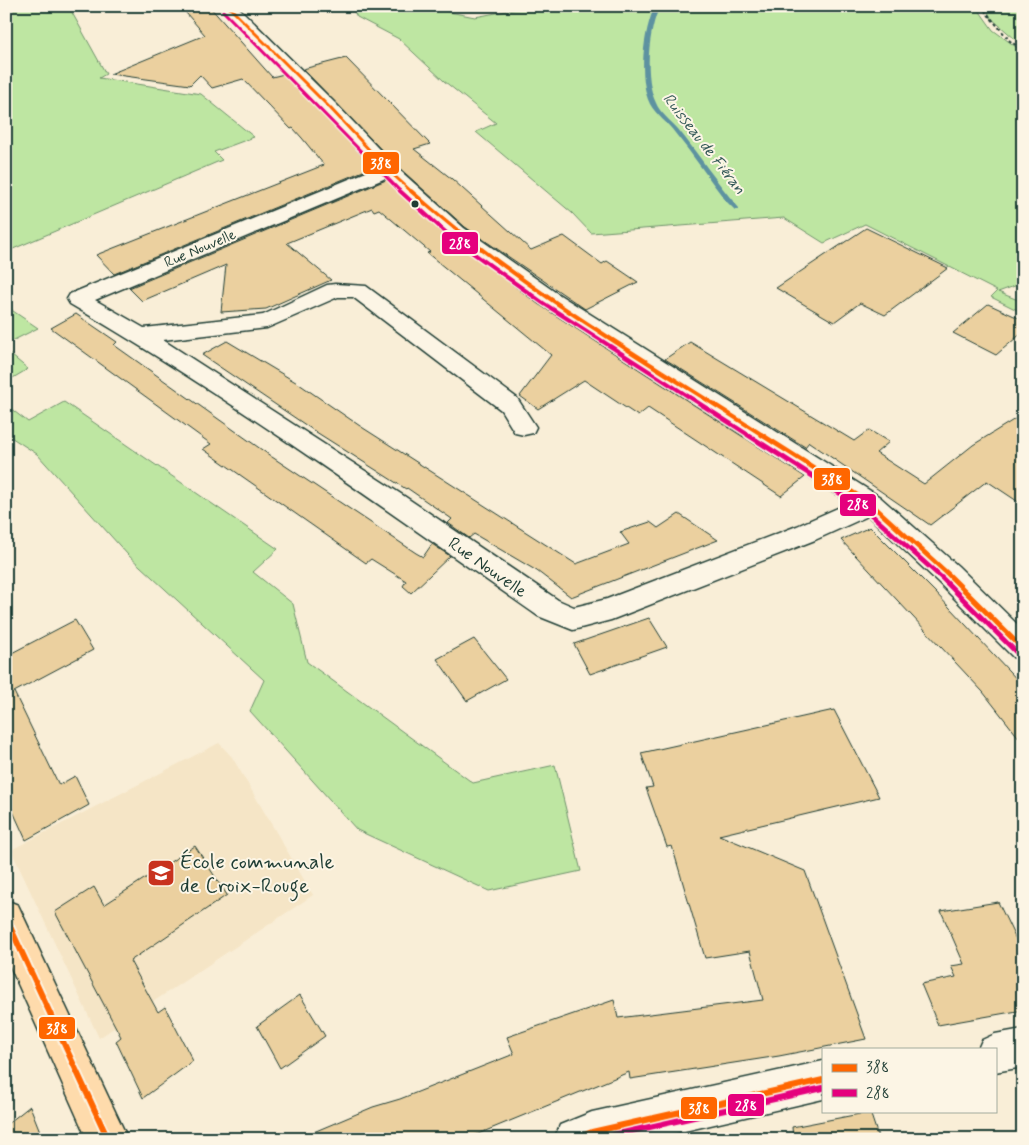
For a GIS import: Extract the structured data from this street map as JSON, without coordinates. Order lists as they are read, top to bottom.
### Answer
{
  "streets": {
    "street": ["Rue Nouvelle"]
  },
  "water": ["Ruisseau de Fiéran"],
  "places": {
    "school or university": ["École communale de Croix-Rouge"]
  },
  "lines": ["transit line 388", "transit line 288"],
  "legend": ["388", "288"]
}
